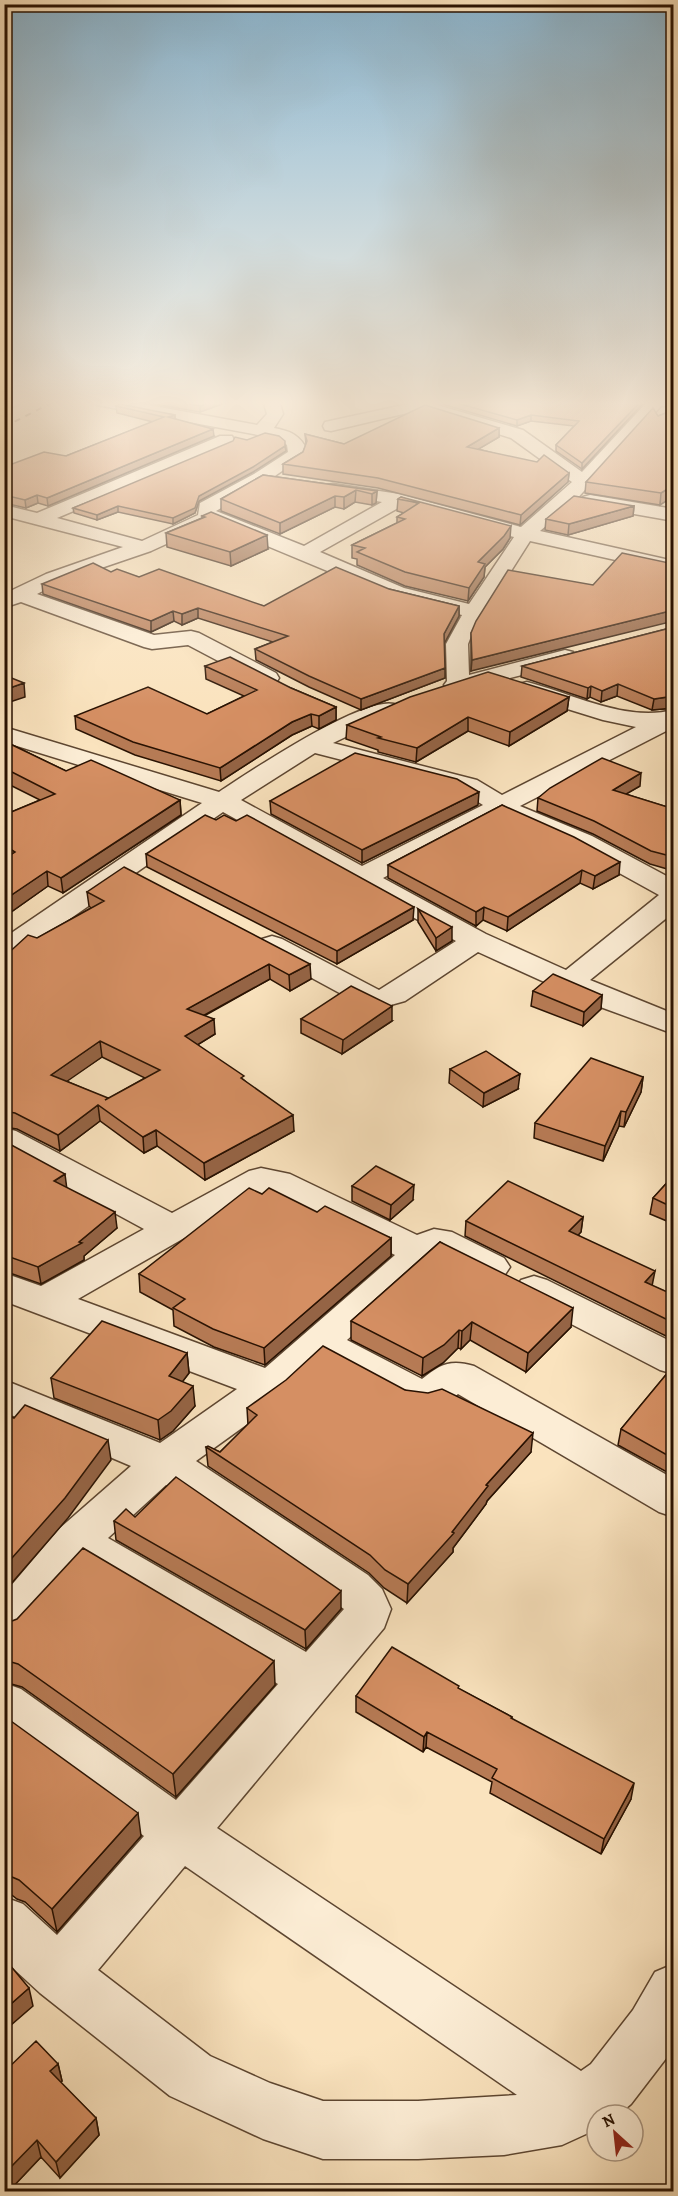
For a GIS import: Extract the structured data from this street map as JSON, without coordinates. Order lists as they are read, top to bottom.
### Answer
{
  "north": "top left"
}
